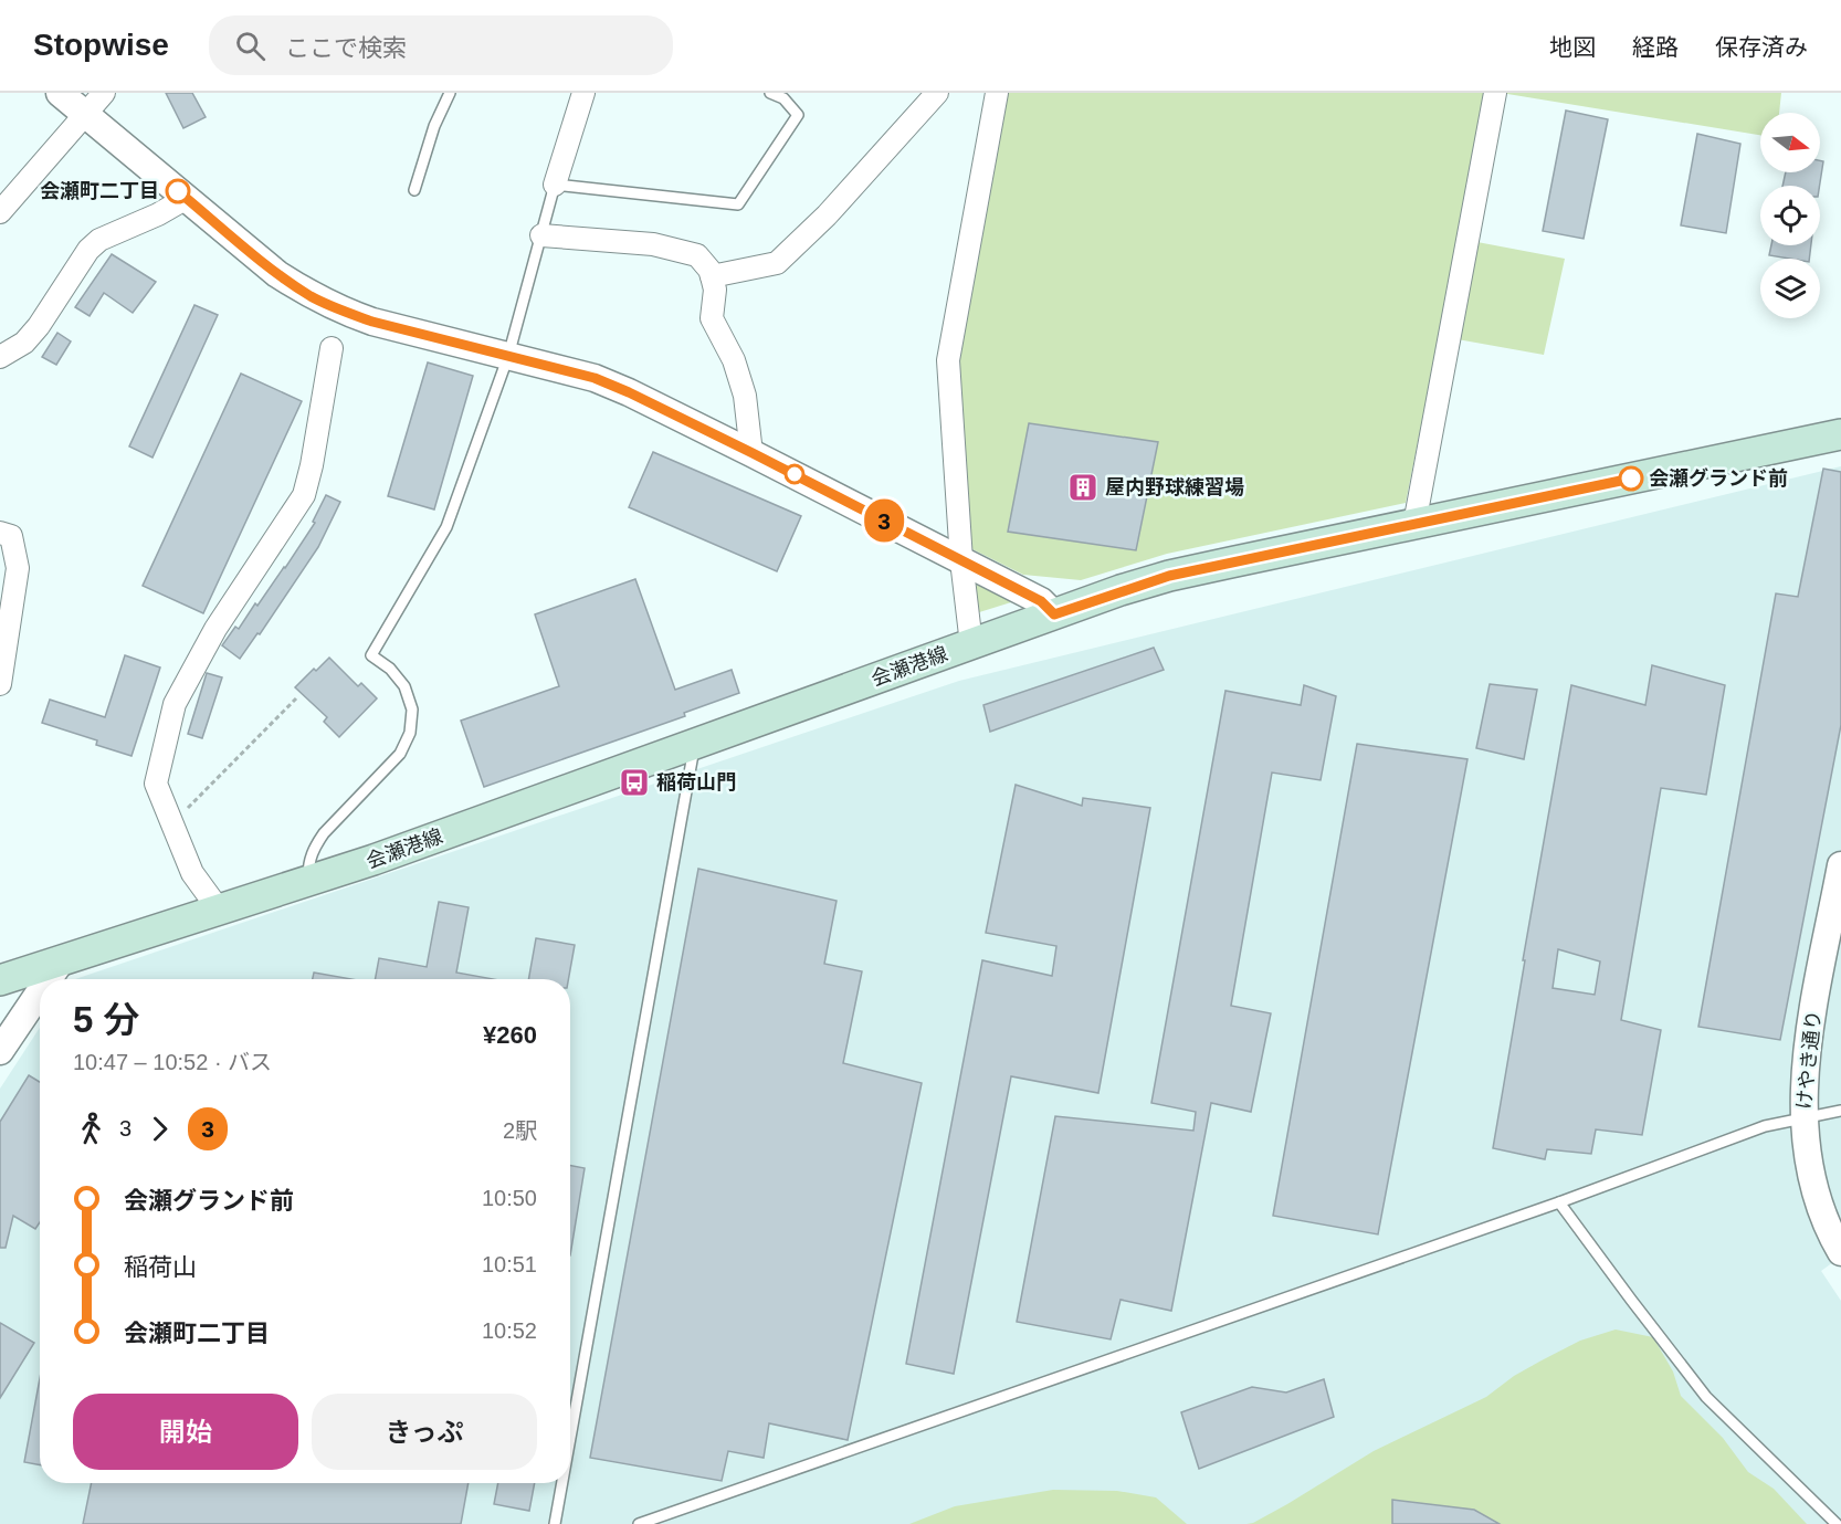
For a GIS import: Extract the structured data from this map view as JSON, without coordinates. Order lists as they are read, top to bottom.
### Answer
{
  "streets": {
    "main road": ["会瀬港線"],
    "street": ["けやき通り"]
  },
  "places": {
    "other": ["会瀬町二丁目", "会瀬グランド前"],
    "building": ["屋内野球練習場"],
    "bus stop": ["稲荷山門"]
  },
  "lines": ["bus line 3"],
  "north": "right",
  "page": {
    "header": "Stopwise",
    "search": "ここで検索",
    "nav": ["地図", "経路", "保存済み"],
    "on_map": "3",
    "heading": ["5 分", "10:47 – 10:52 · バス", "¥260"],
    "legs": ["3", "3", "2駅"],
    "list": [
      {
        "name": "会瀬グランド前",
        "value": "10:50"
      },
      {
        "name": "稲荷山",
        "value": "10:51"
      },
      {
        "name": "会瀬町二丁目",
        "value": "10:52"
      }
    ],
    "buttons": ["開始", "きっぷ"]
  }
}
